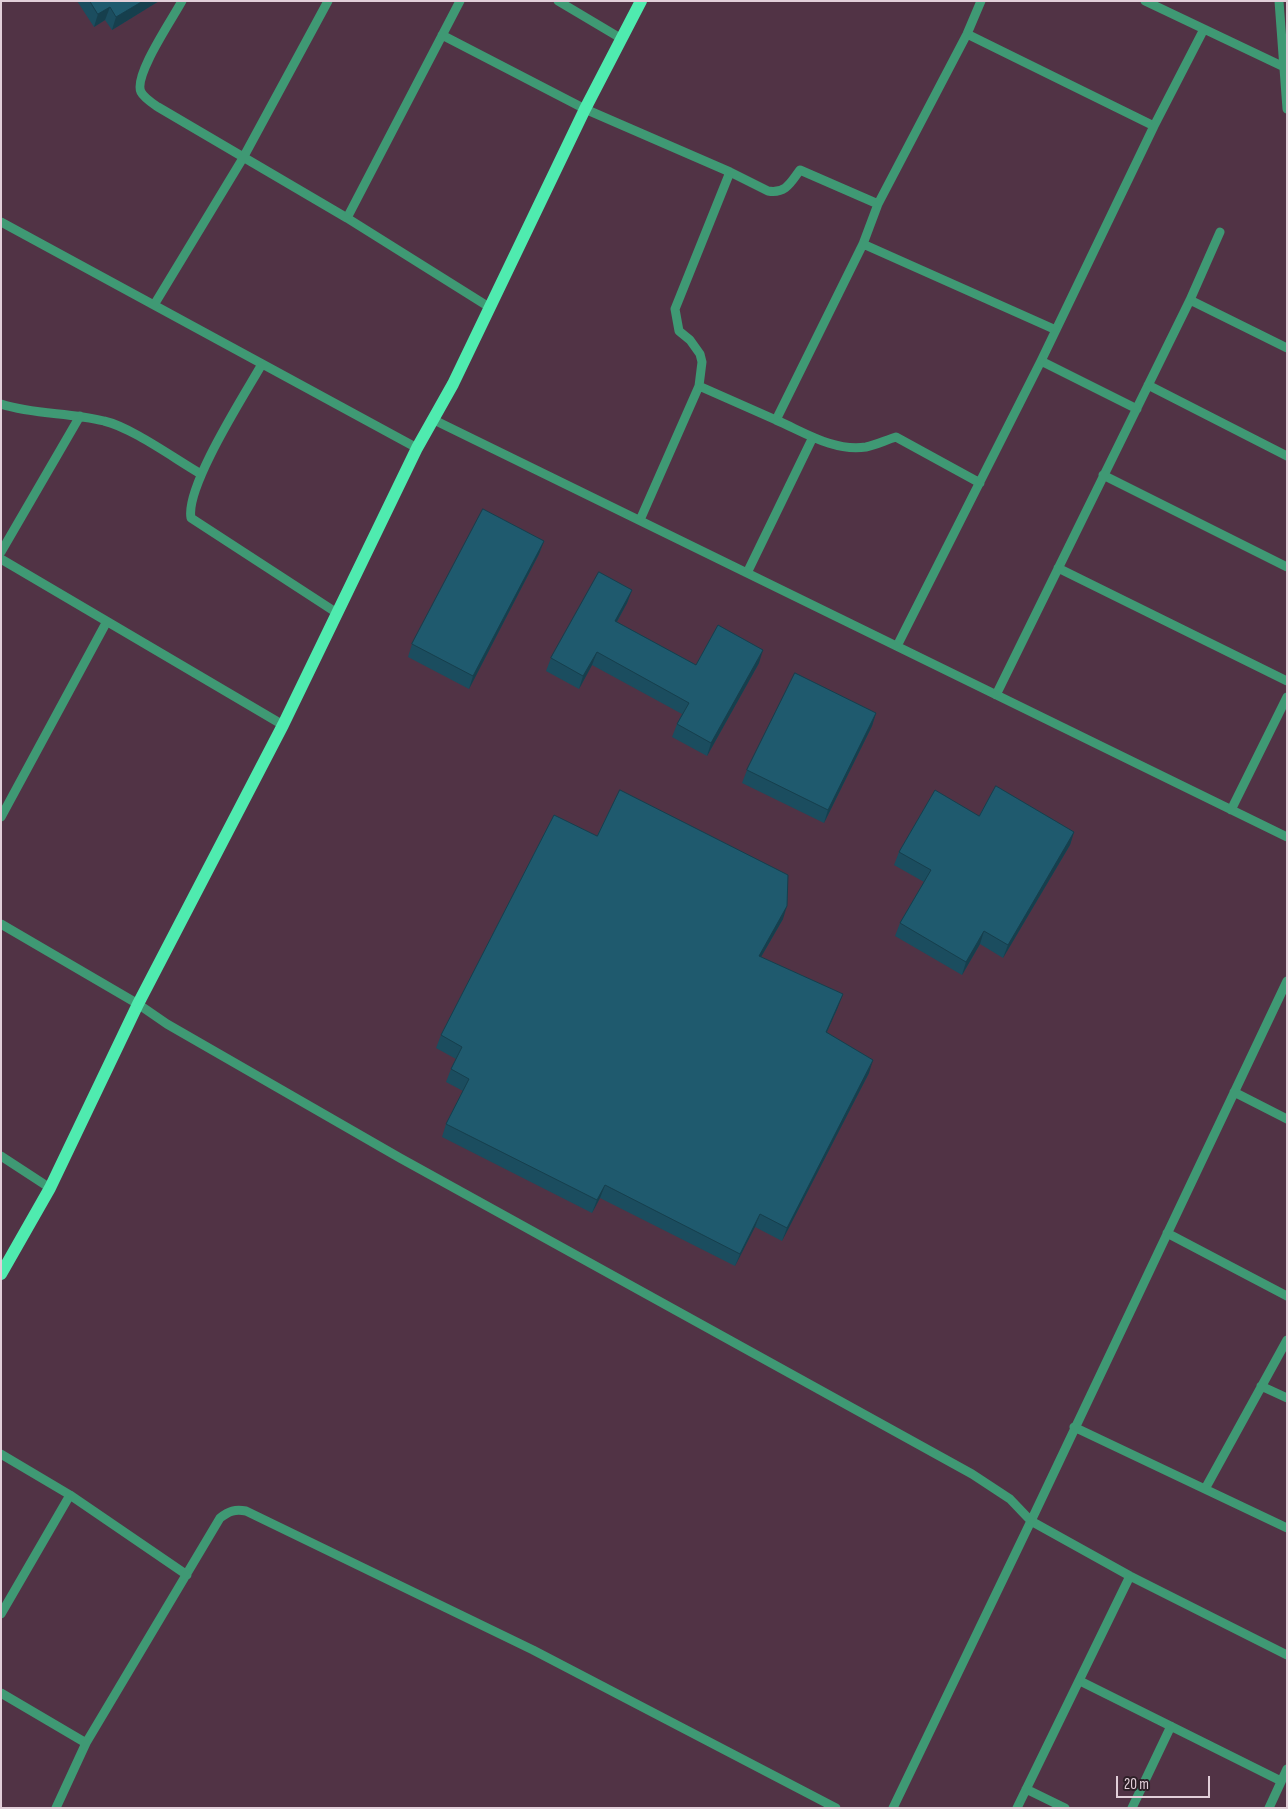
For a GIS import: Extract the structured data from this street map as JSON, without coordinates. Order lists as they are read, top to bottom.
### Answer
{
  "scale_bar": "20 m"
}
